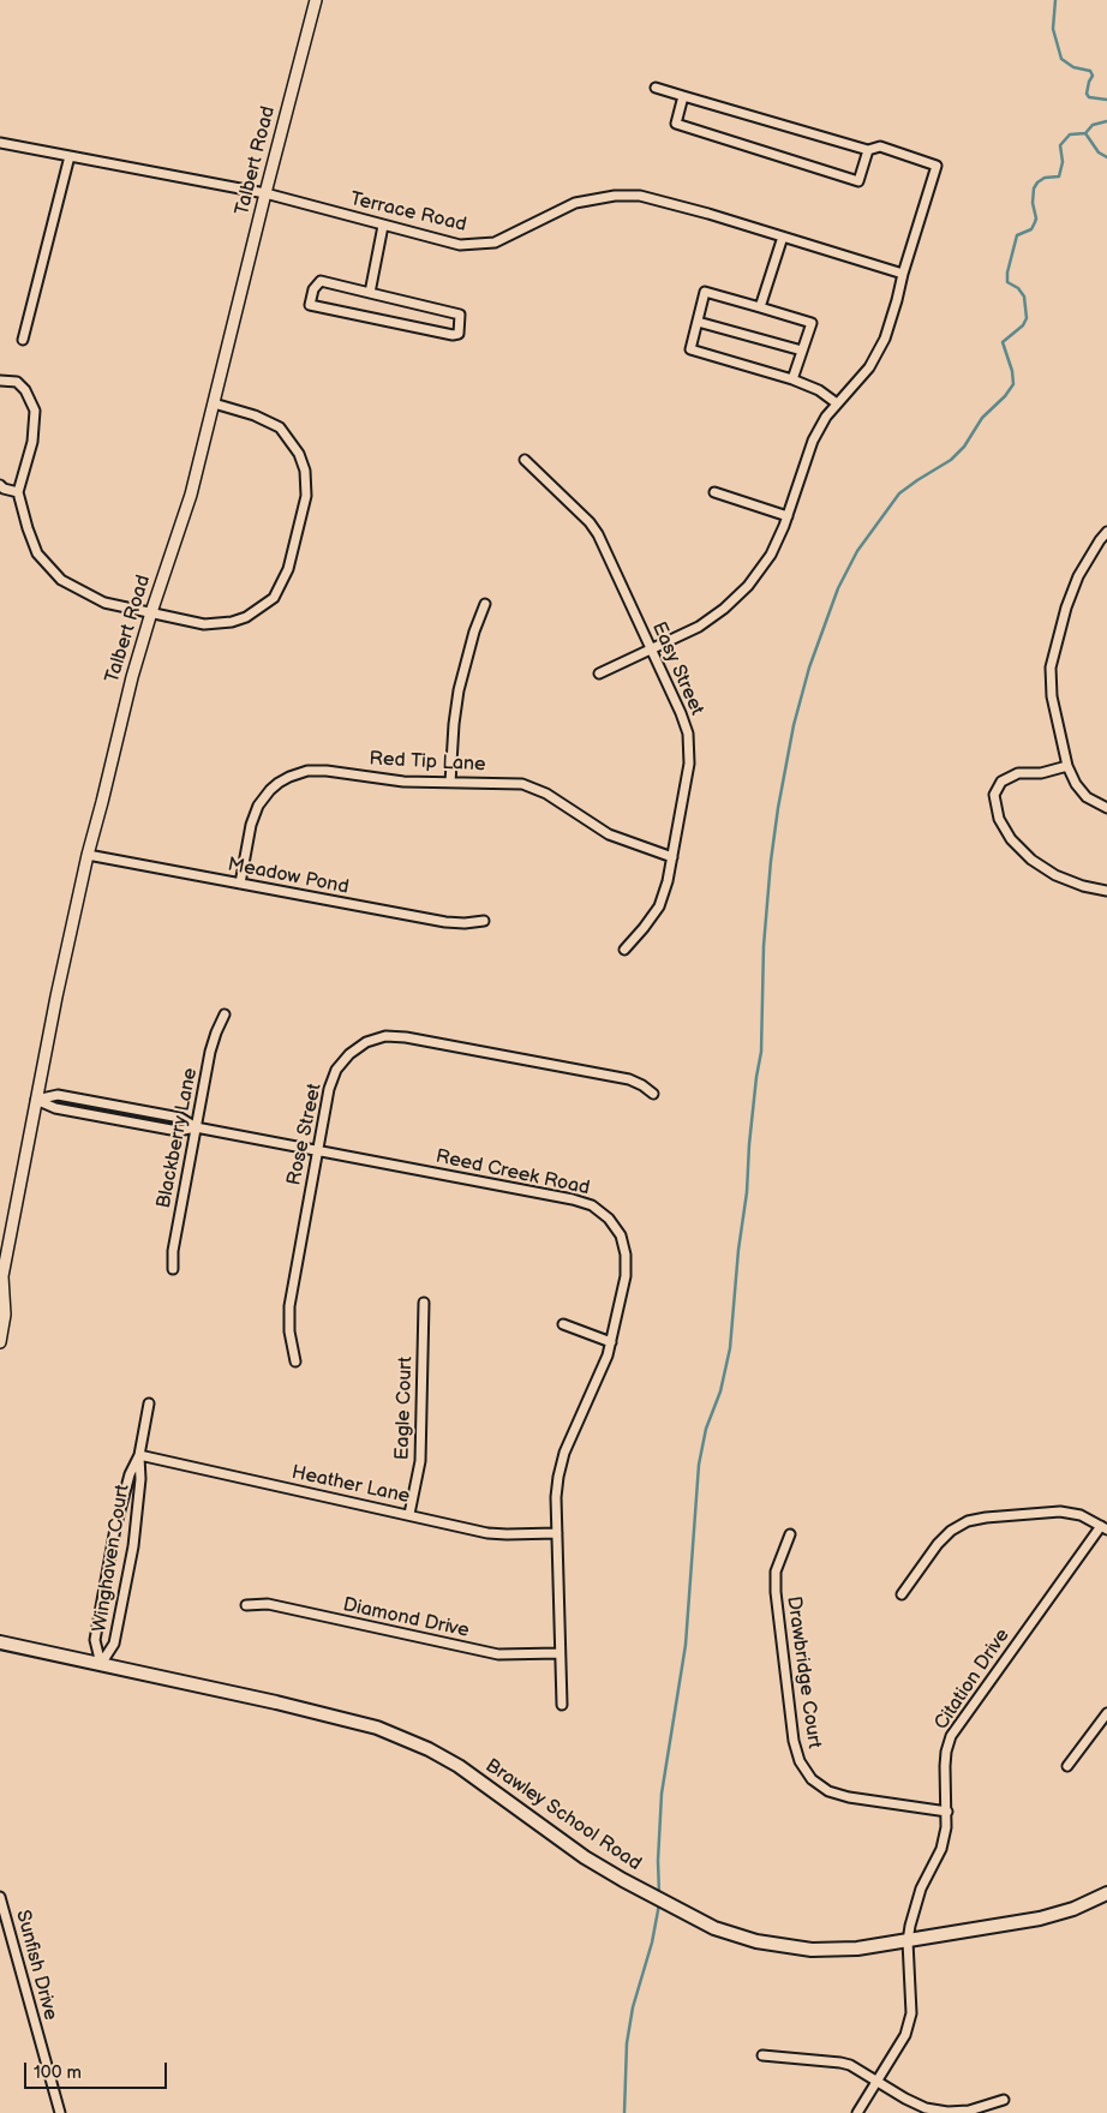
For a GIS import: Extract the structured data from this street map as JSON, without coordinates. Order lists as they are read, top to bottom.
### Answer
{
  "streets": {
    "main road": ["Brawley School Road"],
    "street": [
      "Talbert Road",
      "Terrace Road",
      "Easy Street",
      "Red Tip Lane",
      "Meadow Pond",
      "Rose Street",
      "Blackberry Lane",
      "Reed Creek Road",
      "Eagle Court",
      "Heather Lane",
      "Winghaven Court",
      "Diamond Drive",
      "Drawbridge Court",
      "Citation Drive",
      "Sunfish Drive"
    ]
  },
  "crossings": [
    ["Talbert Road", "Terrace Road"],
    ["Talbert Road", "Meadow Pond"],
    ["Talbert Road", "Reed Creek Road"],
    ["Easy Street", "Red Tip Lane"],
    ["Red Tip Lane", "Meadow Pond"],
    ["Rose Street", "Reed Creek Road"],
    ["Blackberry Lane", "Reed Creek Road"],
    ["Reed Creek Road", "Heather Lane"],
    ["Reed Creek Road", "Diamond Drive"],
    ["Eagle Court", "Heather Lane"],
    ["Heather Lane", "Winghaven Court"],
    ["Winghaven Court", "Brawley School Road"],
    ["Drawbridge Court", "Citation Drive"],
    ["Citation Drive", "Brawley School Road"]
  ],
  "scale_bar": "100 m"
}
